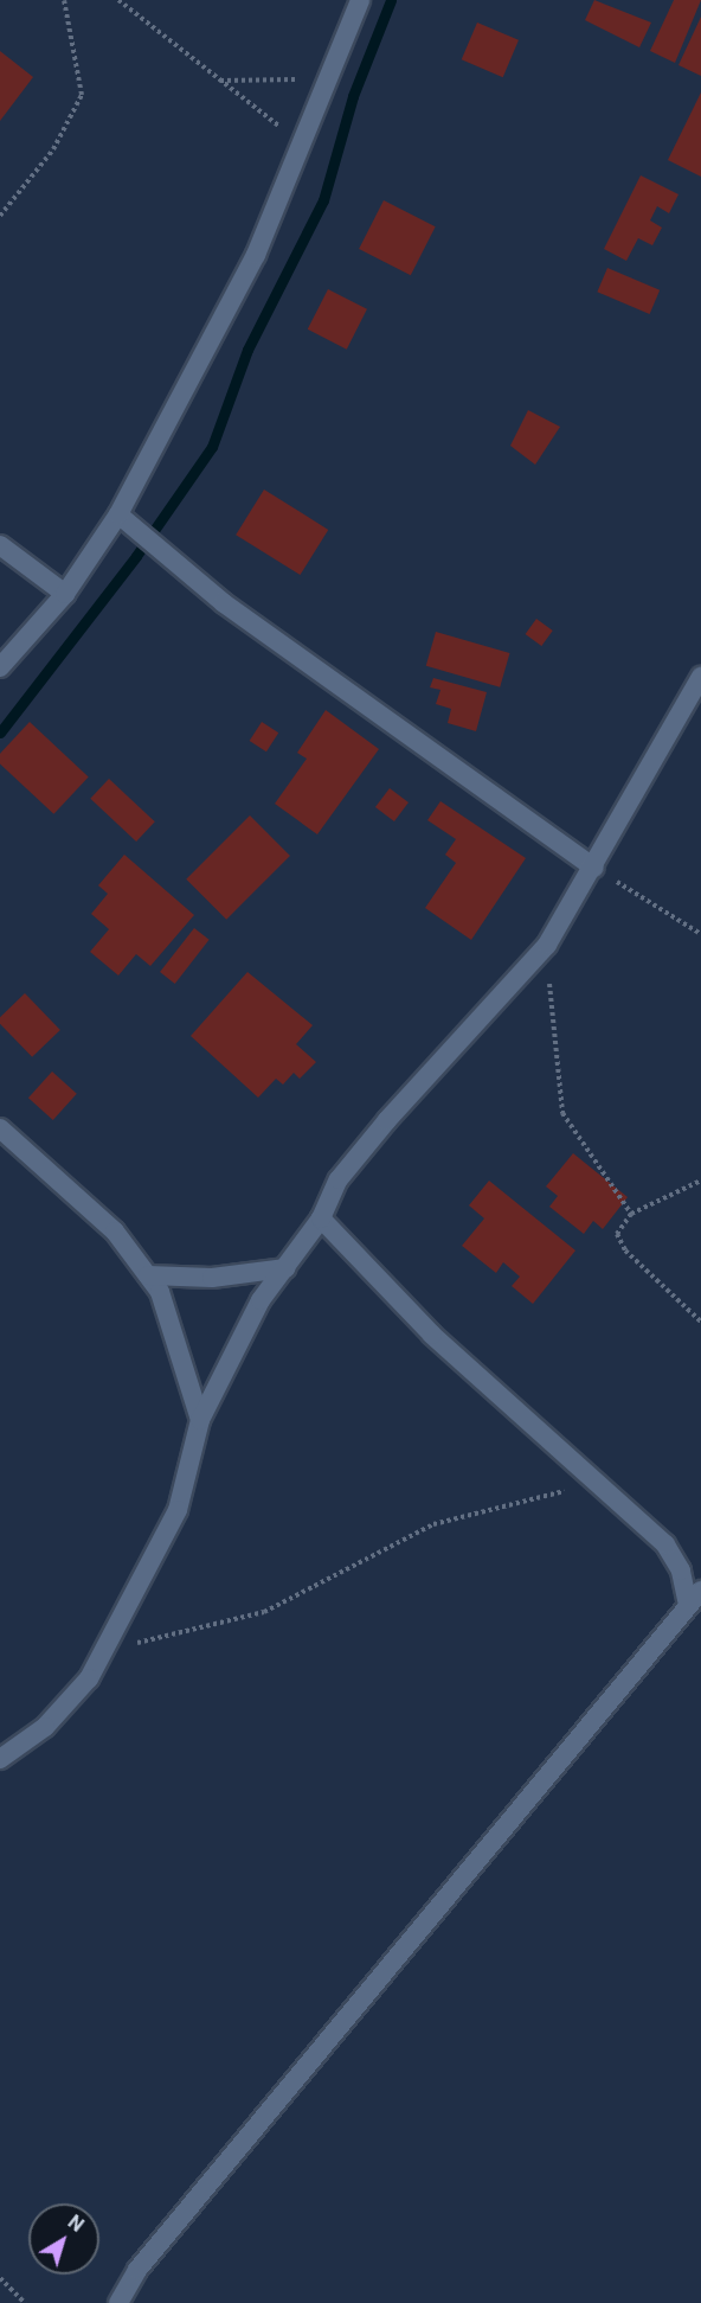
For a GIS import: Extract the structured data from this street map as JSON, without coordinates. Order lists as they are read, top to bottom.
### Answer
{
  "north": "top right"
}
